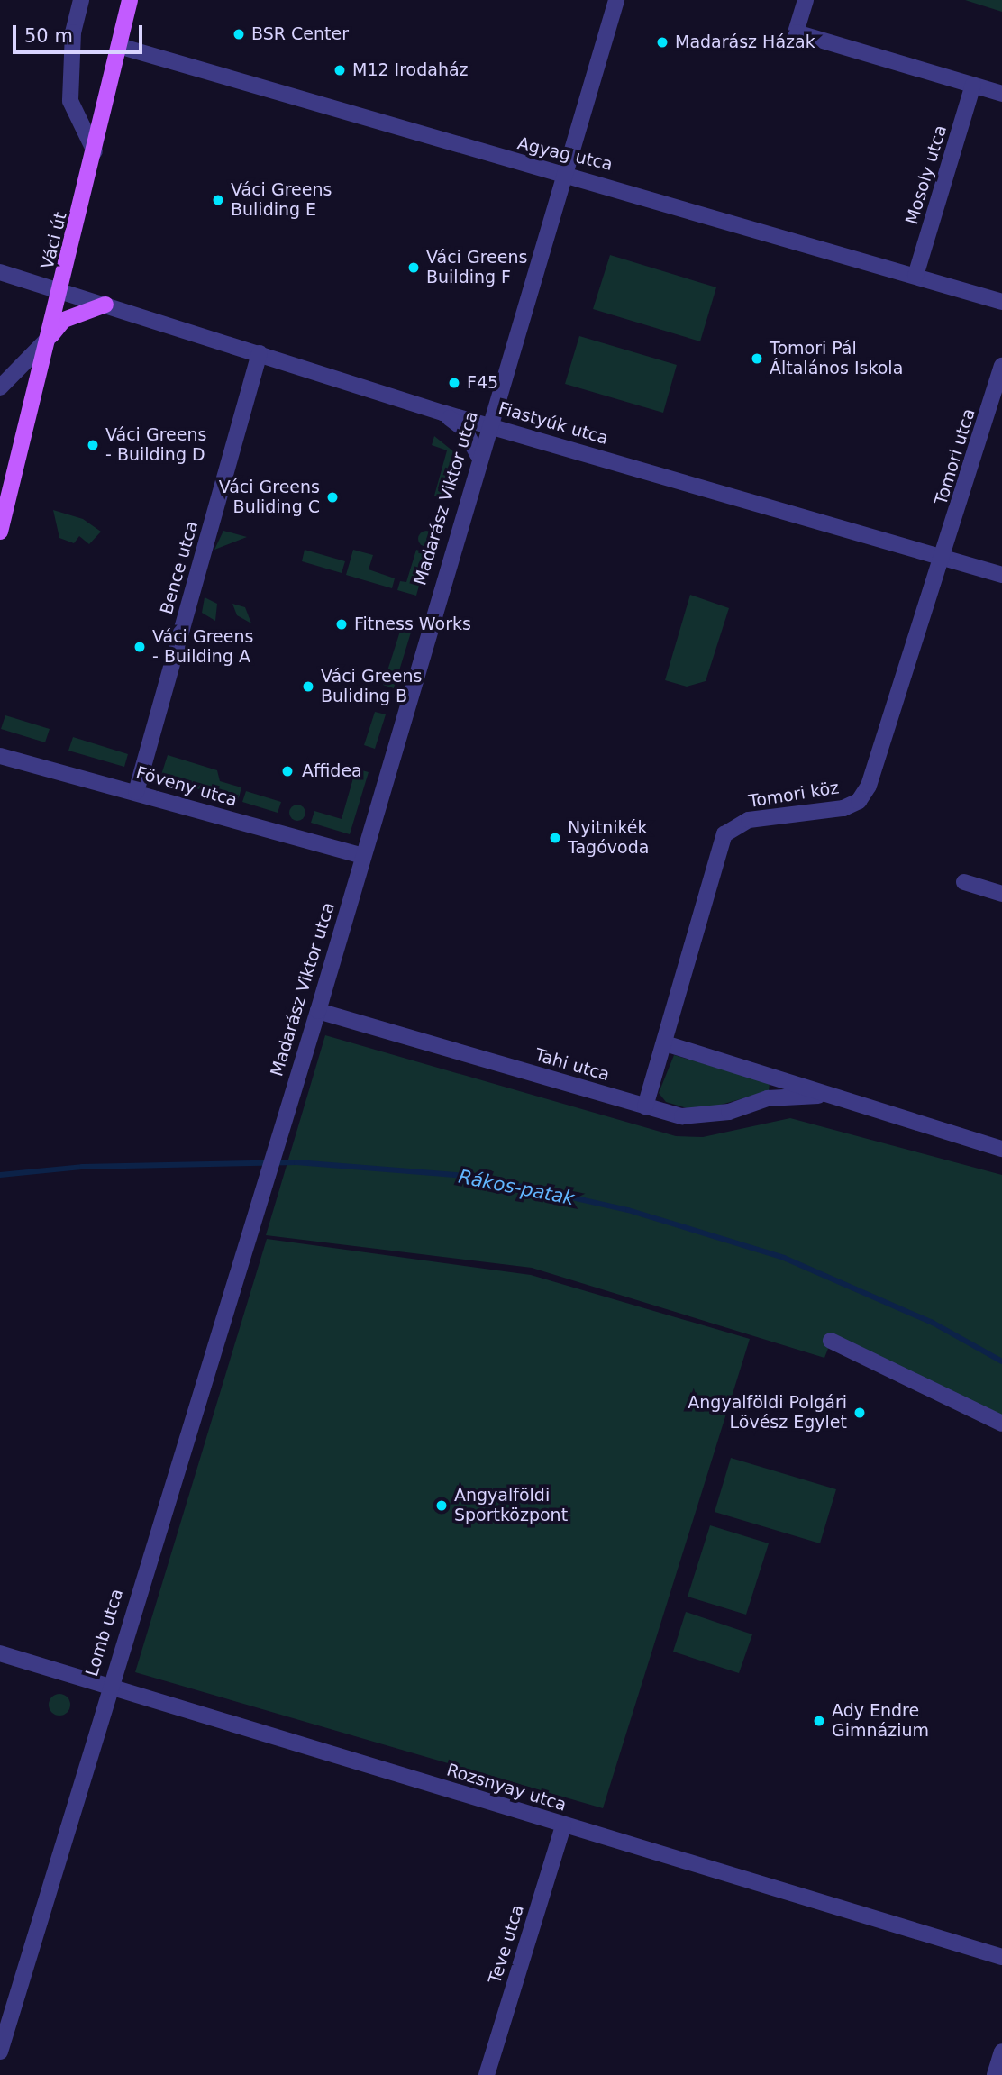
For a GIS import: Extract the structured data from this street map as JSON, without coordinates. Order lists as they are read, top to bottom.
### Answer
{
  "streets": {
    "main road": ["Váci út"],
    "street": [
      "Agyag utca",
      "Mosoly utca",
      "Fiastyúk utca",
      "Tomori utca",
      "Madarász Viktor utca",
      "Bence utca",
      "Föveny utca",
      "Tomori köz",
      "Tahi utca",
      "Lomb utca",
      "Rozsnyay utca",
      "Teve utca"
    ]
  },
  "crossings": [
    ["Agyag utca", "Mosoly utca"],
    ["Agyag utca", "Váci út"],
    ["Agyag utca", "Madarász Viktor utca"],
    ["Váci út", "Fiastyúk utca"],
    ["Fiastyúk utca", "Tomori utca"],
    ["Fiastyúk utca", "Madarász Viktor utca"],
    ["Fiastyúk utca", "Bence utca"],
    ["Fiastyúk utca", "Tomori köz"],
    ["Tomori utca", "Tomori köz"],
    ["Madarász Viktor utca", "Föveny utca"],
    ["Madarász Viktor utca", "Tahi utca"],
    ["Madarász Viktor utca", "Lomb utca"],
    ["Bence utca", "Föveny utca"],
    ["Tomori köz", "Tahi utca"],
    ["Lomb utca", "Rozsnyay utca"],
    ["Rozsnyay utca", "Teve utca"]
  ],
  "water": ["Rákos-patak"],
  "places": [
    "BSR Center",
    "Madarász Házak",
    "M12 Irodaház",
    "Váci Greens Buliding E",
    "Váci Greens Building F",
    "Tomori Pál Általános Iskola",
    "F45",
    "Váci Greens - Building D",
    "Váci Greens Buliding C",
    "Fitness Works",
    "Váci Greens - Building A",
    "Váci Greens Buliding B",
    "Affidea",
    "Nyitnikék Tagóvoda",
    "Angyalföldi Polgári Lövész Egylet",
    "Angyalföldi Sportközpont",
    "Ady Endre Gimnázium"
  ],
  "scale_bar": "50 m"
}
